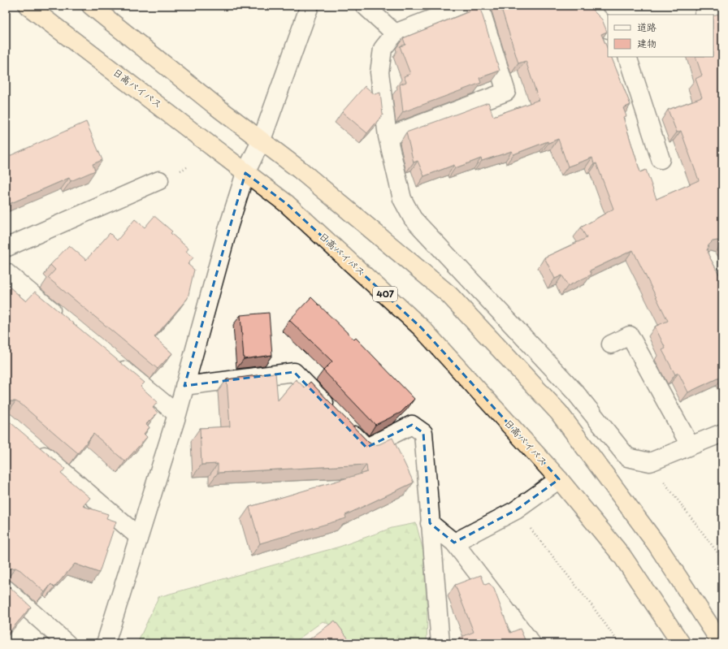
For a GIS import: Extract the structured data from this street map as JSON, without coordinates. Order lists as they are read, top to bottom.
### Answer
{
  "streets": {
    "highway": ["日高バイパス", "407"]
  },
  "legend": ["道路", "建物"]
}
